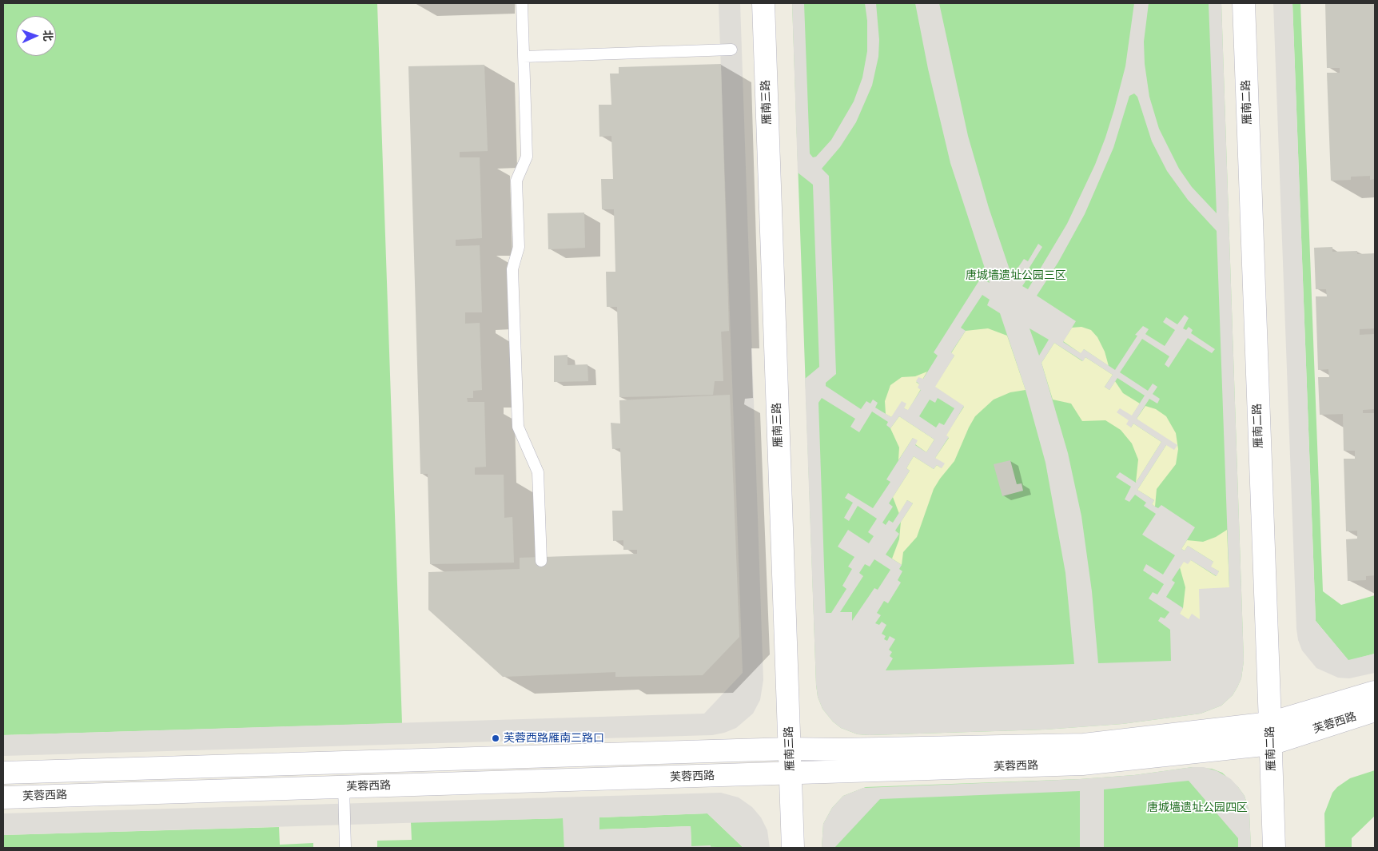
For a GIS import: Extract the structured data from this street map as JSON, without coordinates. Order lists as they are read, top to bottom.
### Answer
{
  "streets": {
    "main road": ["雁南三路", "雁南二路", "芙蓉西路"]
  },
  "crossings": [
    ["雁南三路", "芙蓉西路"],
    ["雁南二路", "芙蓉西路"]
  ],
  "parks": ["唐城墙遗址公园三区", "唐城墙遗址公园四区"],
  "places": ["芙蓉西路雁南三路口"],
  "north": "right"
}
